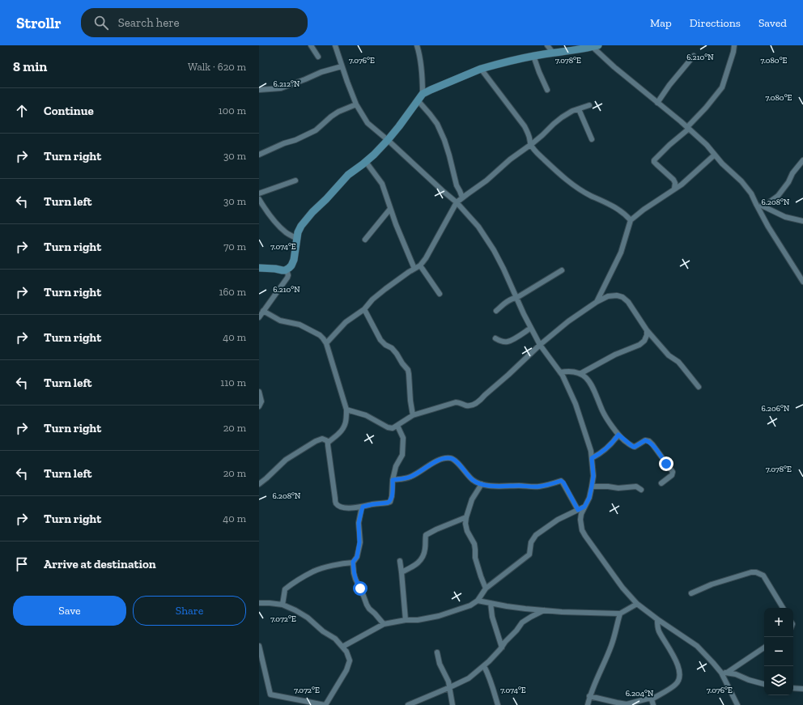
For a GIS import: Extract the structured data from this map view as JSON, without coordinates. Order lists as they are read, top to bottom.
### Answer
{
  "page": {
    "header": "Strollr",
    "search": "Search here",
    "nav": ["Map", "Directions", "Saved"],
    "heading": ["8 min", "Walk · 620 m"],
    "list": [
      ["Continue", "100 m"],
      ["Turn right", "30 m"],
      ["Turn left", "30 m"],
      ["Turn right", "70 m"],
      ["Turn right", "160 m"],
      ["Turn right", "40 m"],
      ["Turn left", "110 m"],
      ["Turn right", "20 m"],
      ["Turn left", "20 m"],
      ["Turn right", "40 m"],
      "Arrive at destination"
    ],
    "buttons": ["Save", "Share"],
    "map_buttons": ["+", "−"]
  },
  "coordinates": [
    "6.210°N",
    "7.076°E",
    "7.078°E",
    "7.080°E",
    "6.212°N",
    "6.208°N",
    "7.074°E",
    "6.206°N",
    "7.072°E",
    "6.204°N"
  ]
}
